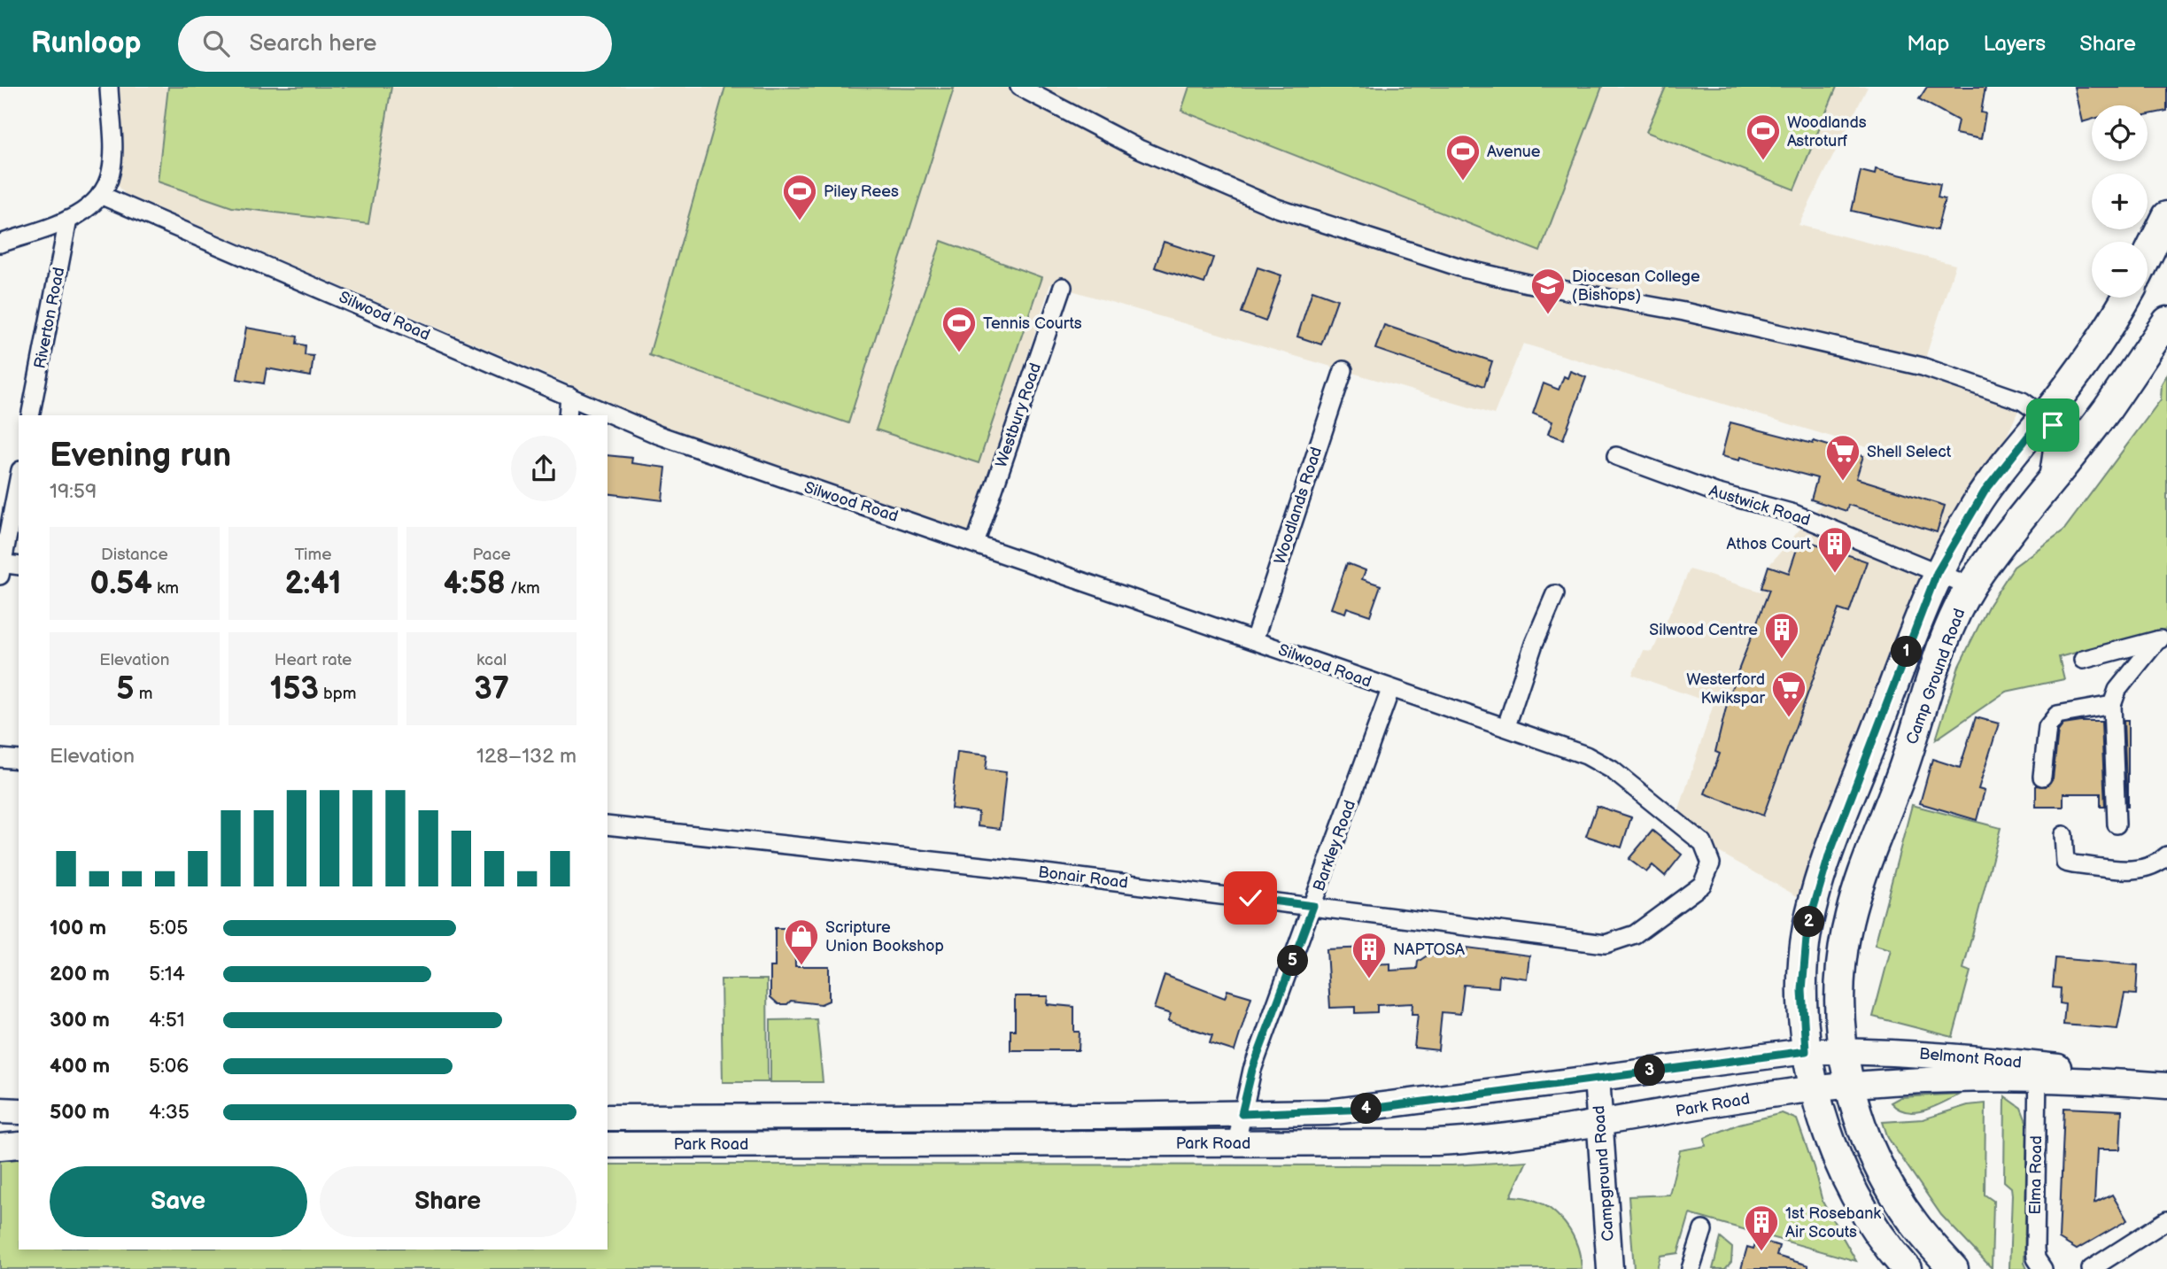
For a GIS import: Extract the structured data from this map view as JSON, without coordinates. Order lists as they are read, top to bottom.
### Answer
{
  "streets": {
    "main road": [
      "Camp Ground Road",
      "Belmont Road",
      "Park Road",
      "Campground Road"
    ],
    "street": [
      "Silwood Road",
      "Riverton Road",
      "Westbury Road",
      "Woodlands Road",
      "Austwick Road",
      "Barkley Road",
      "Bonair Road",
      "Elma Road"
    ]
  },
  "crossings": [
    ["Silwood Road", "Westbury Road"],
    ["Silwood Road", "Woodlands Road"],
    ["Silwood Road", "Barkley Road"],
    ["Silwood Road", "Bonair Road"],
    ["Austwick Road", "Camp Ground Road"],
    ["Camp Ground Road", "Belmont Road"],
    ["Barkley Road", "Bonair Road"],
    ["Barkley Road", "Park Road"],
    ["Belmont Road", "Park Road"],
    ["Belmont Road", "Elma Road"],
    ["Park Road", "Campground Road"]
  ],
  "places": {
    "sports": [
      "Woodlands Astroturf",
      "Avenue",
      "Piley Rees",
      "Tennis Courts"
    ],
    "school or university": ["Diocesan College (Bishops)"],
    "supermarket": ["Shell Select", "Westerford Kwikspar"],
    "building": [
      "Athos Court",
      "Silwood Centre",
      "NAPTOSA",
      "1st Rosebank Air Scouts"
    ],
    "shop": ["Scripture Union Bookshop"]
  },
  "page": {
    "header": "Runloop",
    "search": "Search here",
    "nav": ["Map", "Layers", "Share"],
    "map_buttons": ["+", "−"],
    "heading": ["Evening run", "19:59"],
    "stats": [
      ["Distance", "0.54 km"],
      ["Time", "2:41"],
      ["Pace", "4:58 /km"],
      ["Elevation", "5 m"],
      ["Heart rate", "153 bpm"],
      ["kcal", "37"]
    ],
    "pins": [
      "1",
      "2",
      "5",
      "3",
      "4"
    ],
    "chart": ["Elevation", "128–132 m"],
    "list": [
      {
        "name": "100 m",
        "note": "5:05"
      },
      {
        "name": "200 m",
        "note": "5:14"
      },
      {
        "name": "300 m",
        "note": "4:51"
      },
      {
        "name": "400 m",
        "note": "5:06"
      },
      {
        "name": "500 m",
        "note": "4:35"
      }
    ],
    "buttons": ["Save", "Share"]
  }
}
